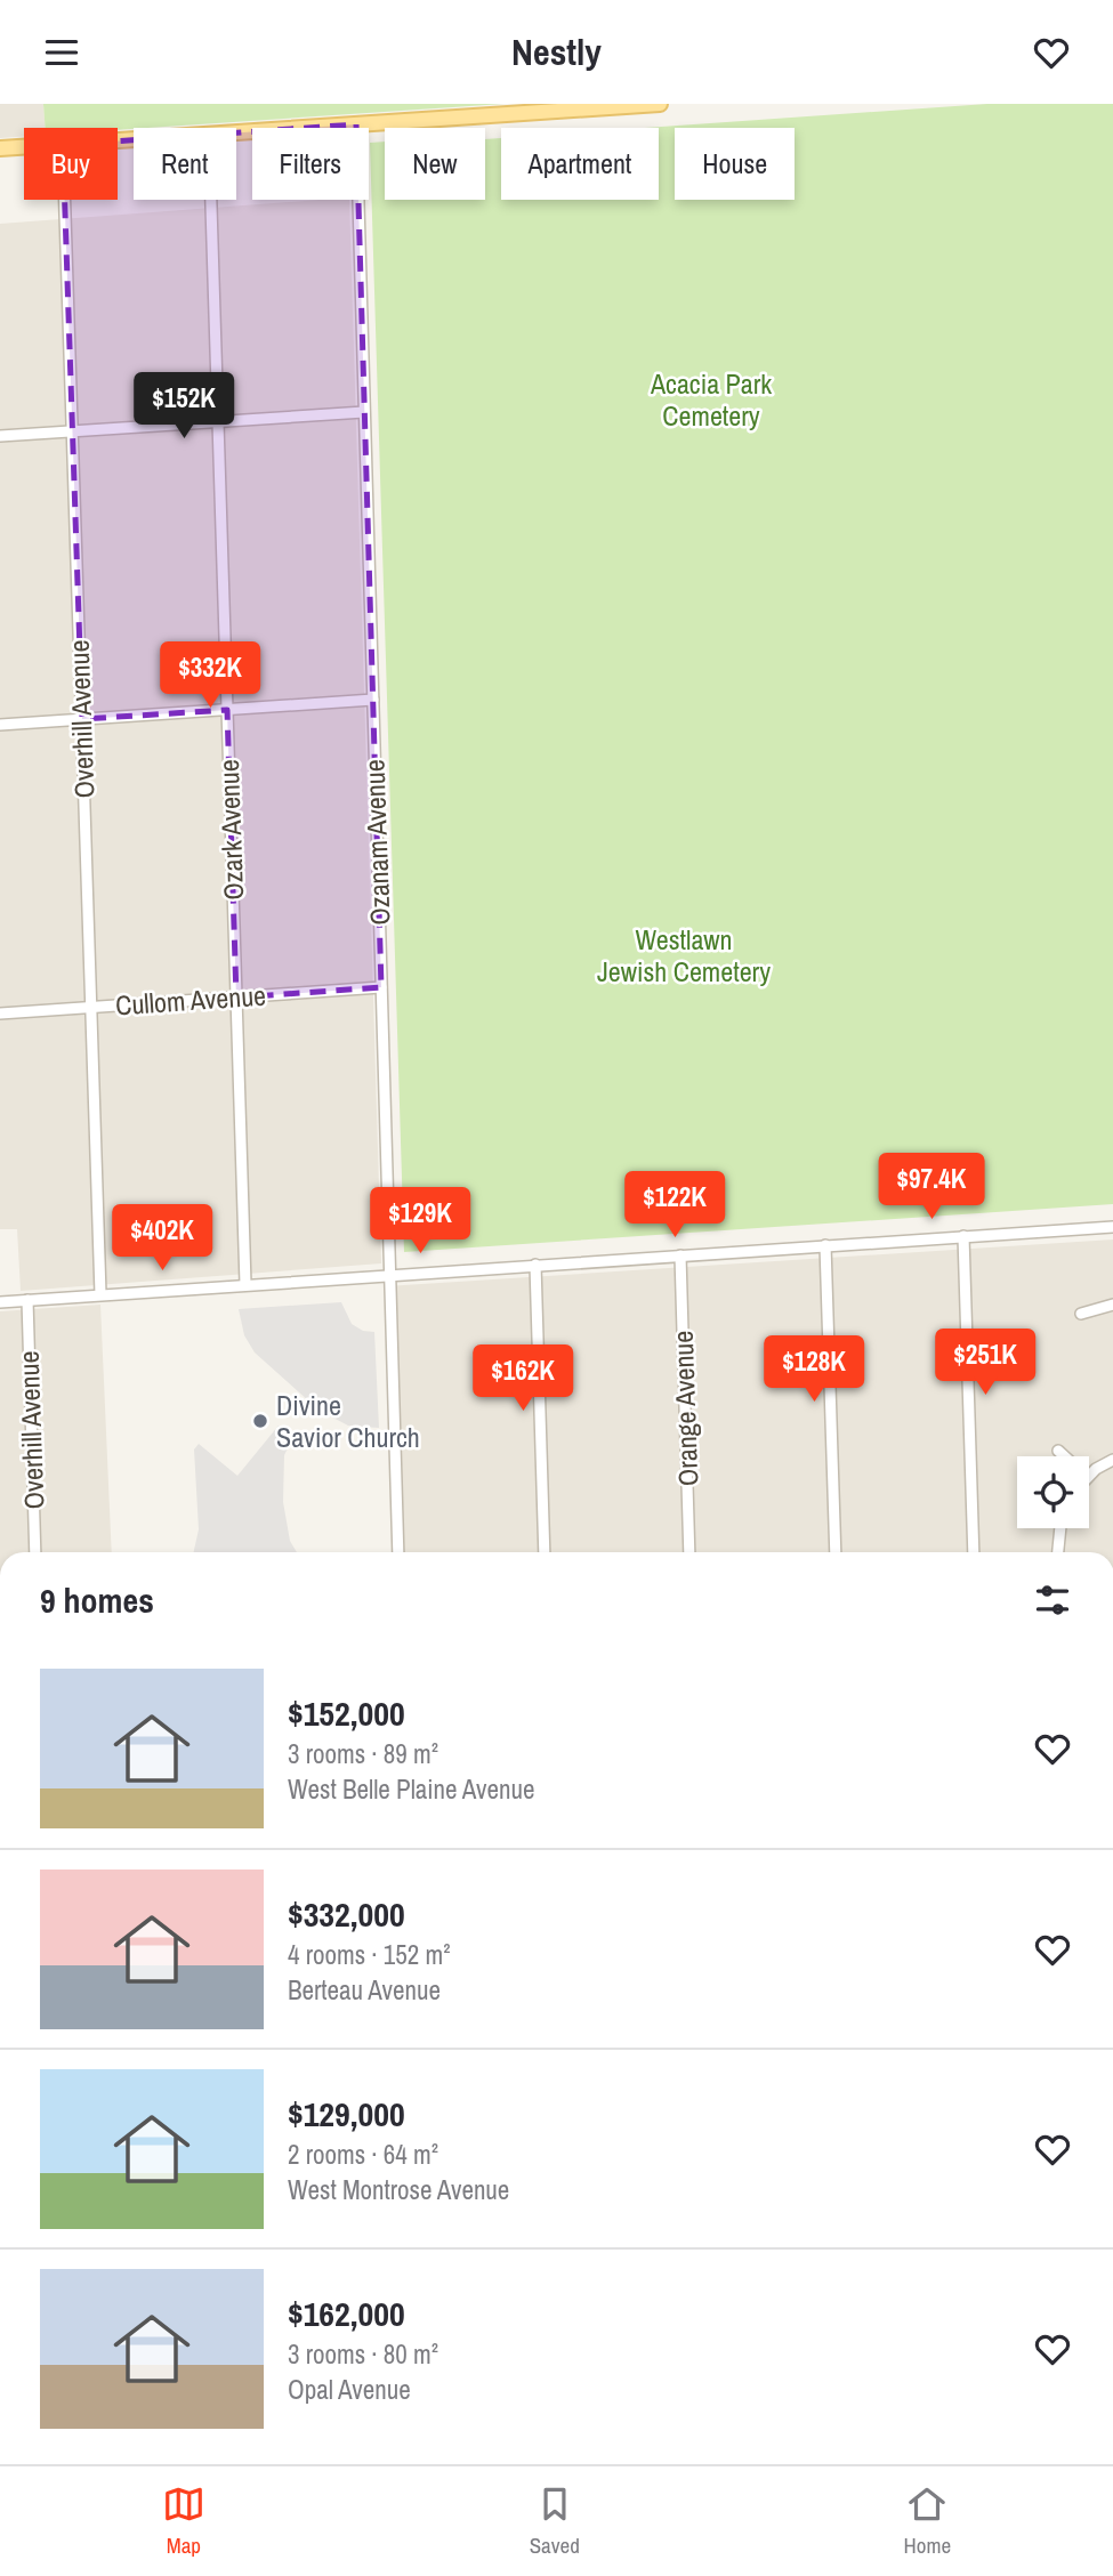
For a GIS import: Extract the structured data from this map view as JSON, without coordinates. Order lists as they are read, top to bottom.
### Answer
{
  "streets": {
    "street": [
      "Overhill Avenue",
      "Ozark Avenue",
      "Ozanam Avenue",
      "Cullom Avenue",
      "Orange Avenue"
    ]
  },
  "crossings": [
    ["Overhill Avenue", "Cullom Avenue"],
    ["Ozark Avenue", "Cullom Avenue"],
    ["Ozanam Avenue", "Cullom Avenue"]
  ],
  "parks": ["Acacia Park Cemetery", "Westlawn Jewish Cemetery"],
  "places": ["Divine Savior Church"],
  "page": {
    "header": "Nestly",
    "chip": [
      "Buy",
      "Rent",
      "Filters",
      "New",
      "Apartment",
      "House"
    ],
    "price": [
      "$152K",
      "$332K",
      "$97.4K",
      "$122K",
      "$129K",
      "$402K",
      "$251K",
      "$128K",
      "$162K"
    ],
    "heading": "9 homes",
    "list": [
      {
        "name": "$152,000",
        "note": "3 rooms · 89 m² · West Belle Plaine Avenue"
      },
      {
        "name": "$332,000",
        "note": "4 rooms · 152 m² · Berteau Avenue"
      },
      {
        "name": "$129,000",
        "note": "2 rooms · 64 m² · West Montrose Avenue"
      },
      {
        "name": "$162,000",
        "note": "3 rooms · 80 m² · Opal Avenue"
      }
    ],
    "tabs": ["Map", "Saved", "Home"]
  }
}
